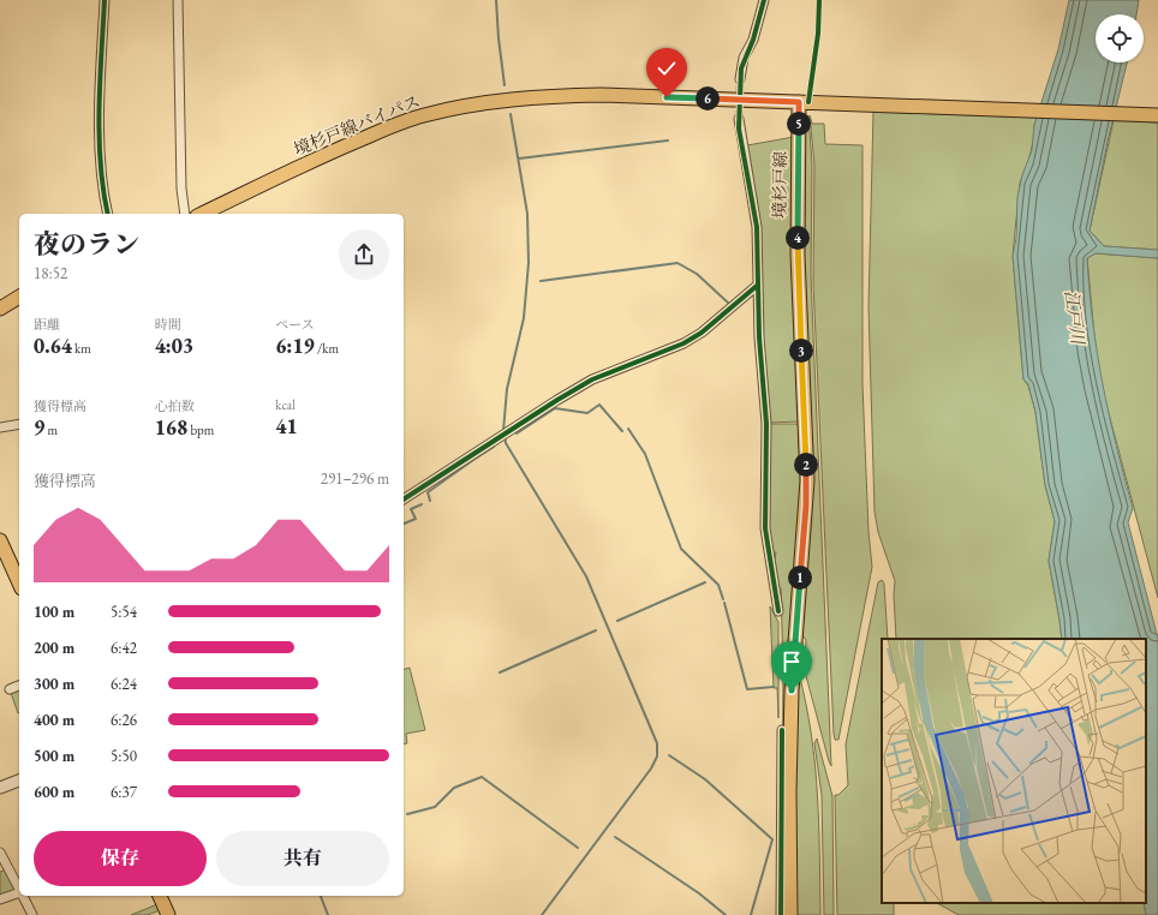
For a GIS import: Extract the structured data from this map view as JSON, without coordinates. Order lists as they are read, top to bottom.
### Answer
{
  "streets": {
    "main road": ["境杉戸線バイパス", "境杉戸線"]
  },
  "crossings": [
    ["境杉戸線バイパス", "境杉戸線"]
  ],
  "water": ["江戸川"],
  "page": {
    "pins": [
      "6",
      "5",
      "4",
      "3",
      "2",
      "1"
    ],
    "heading": ["夜のラン", "18:52"],
    "stats": [
      ["距離", "0.64 km"],
      ["時間", "4:03"],
      ["ペース", "6:19 /km"],
      ["獲得標高", "9 m"],
      ["心拍数", "168 bpm"],
      ["kcal", "41"]
    ],
    "chart": ["獲得標高", "291–296 m"],
    "list": [
      {
        "name": "100 m",
        "note": "5:54"
      },
      {
        "name": "200 m",
        "note": "6:42"
      },
      {
        "name": "300 m",
        "note": "6:24"
      },
      {
        "name": "400 m",
        "note": "6:26"
      },
      {
        "name": "500 m",
        "note": "5:50"
      },
      {
        "name": "600 m",
        "note": "6:37"
      }
    ],
    "buttons": ["保存", "共有"]
  }
}
